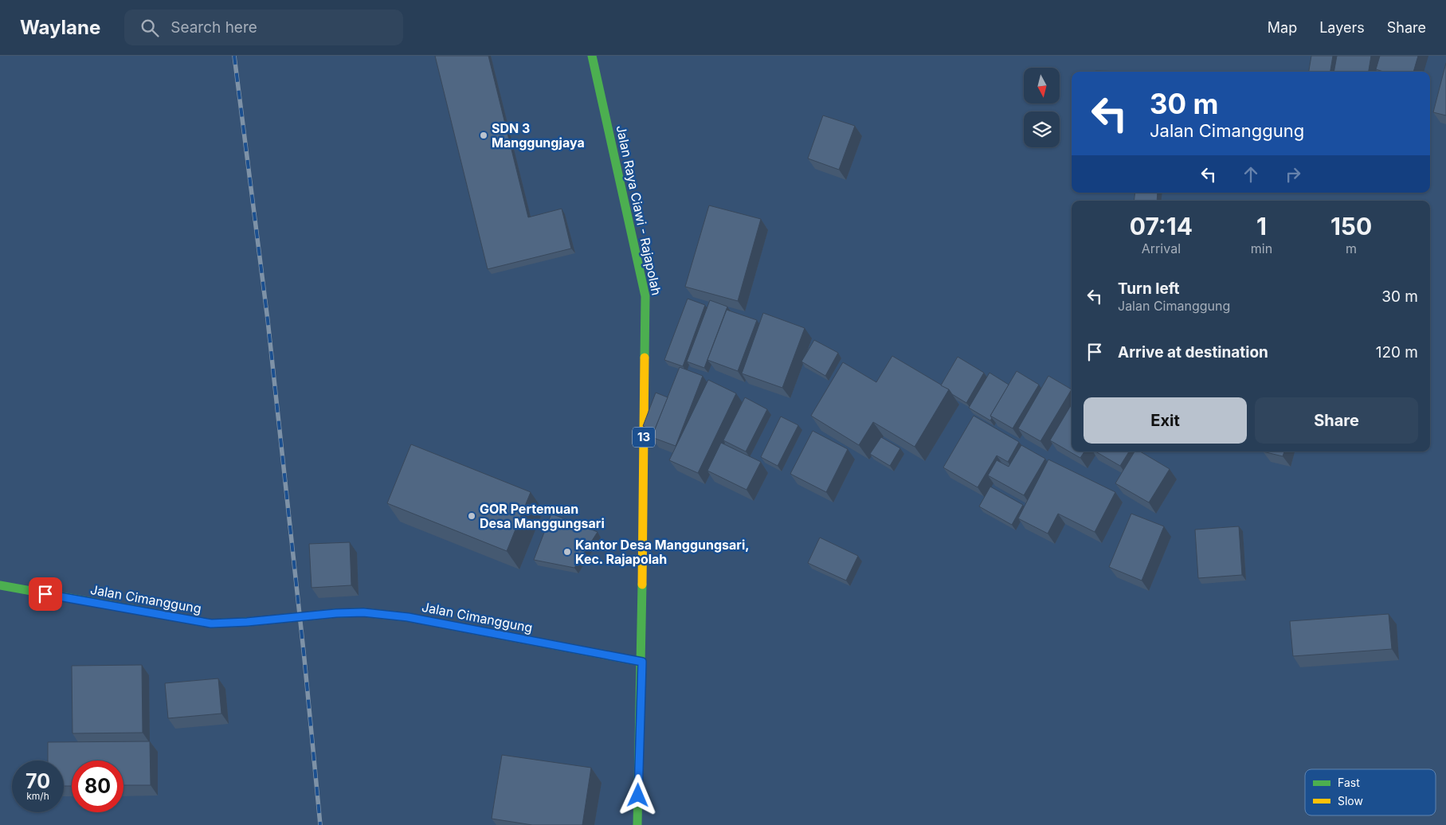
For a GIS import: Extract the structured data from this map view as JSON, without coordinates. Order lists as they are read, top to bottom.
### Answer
{
  "streets": {
    "main road": ["Jalan Raya Ciawi - Rajapolah", "13", "Jalan Cimanggung"]
  },
  "crossings": [
    ["Jalan Raya Ciawi - Rajapolah", "Jalan Cimanggung"]
  ],
  "places": ["SDN 3 Manggungjaya", "GOR Pertemuan Desa Manggungsari", "Kantor Desa Manggungsari, Kec. Rajapolah"],
  "legend": ["Fast", "Slow"],
  "north": "bottom",
  "page": {
    "header": "Waylane",
    "search": "Search here",
    "nav": ["Map", "Layers", "Share"],
    "turn": ["30 m", "Jalan Cimanggung"],
    "eta": [
      "07:14",
      "Arrival",
      "1",
      "min",
      "150",
      "m"
    ],
    "list": [
      {
        "name": "Turn left",
        "note": "Jalan Cimanggung",
        "value": "30 m"
      },
      {
        "name": "Arrive at destination",
        "value": "120 m"
      }
    ],
    "buttons": ["Exit", "Share"],
    "speed": "70 km/h",
    "limit": "80"
  }
}
